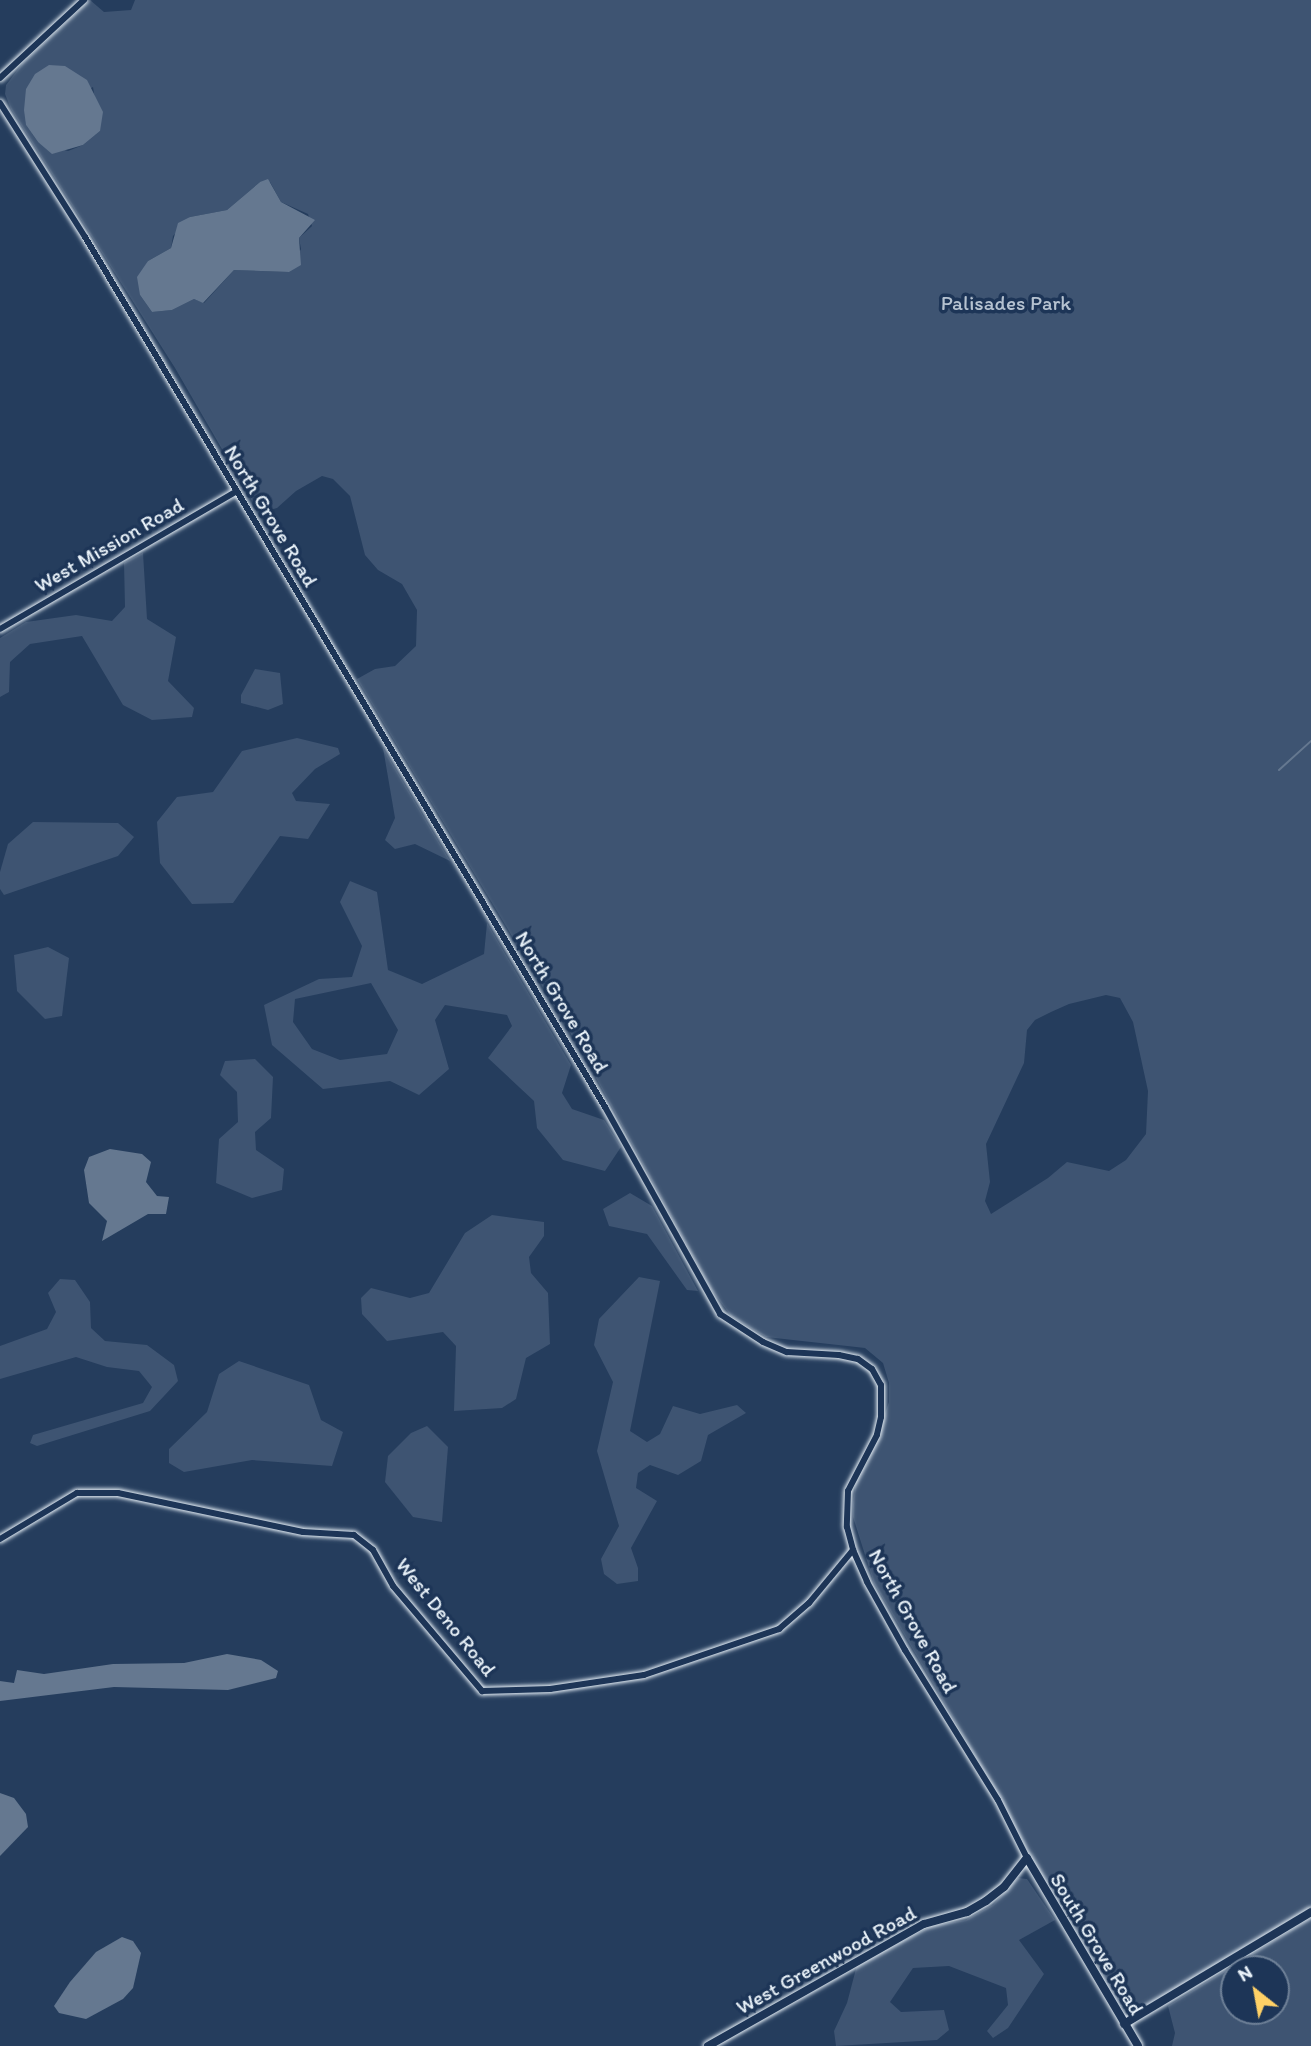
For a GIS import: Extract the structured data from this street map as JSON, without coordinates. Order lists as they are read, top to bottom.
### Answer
{
  "streets": {
    "street": [
      "North Grove Road",
      "West Mission Road",
      "West Deno Road",
      "South Grove Road",
      "West Greenwood Road"
    ]
  },
  "crossings": [
    ["North Grove Road", "West Mission Road"],
    ["North Grove Road", "West Deno Road"],
    ["North Grove Road", "South Grove Road"],
    ["North Grove Road", "West Greenwood Road"],
    ["South Grove Road", "West Greenwood Road"]
  ],
  "parks": ["Palisades Park"],
  "north": "top left"
}
